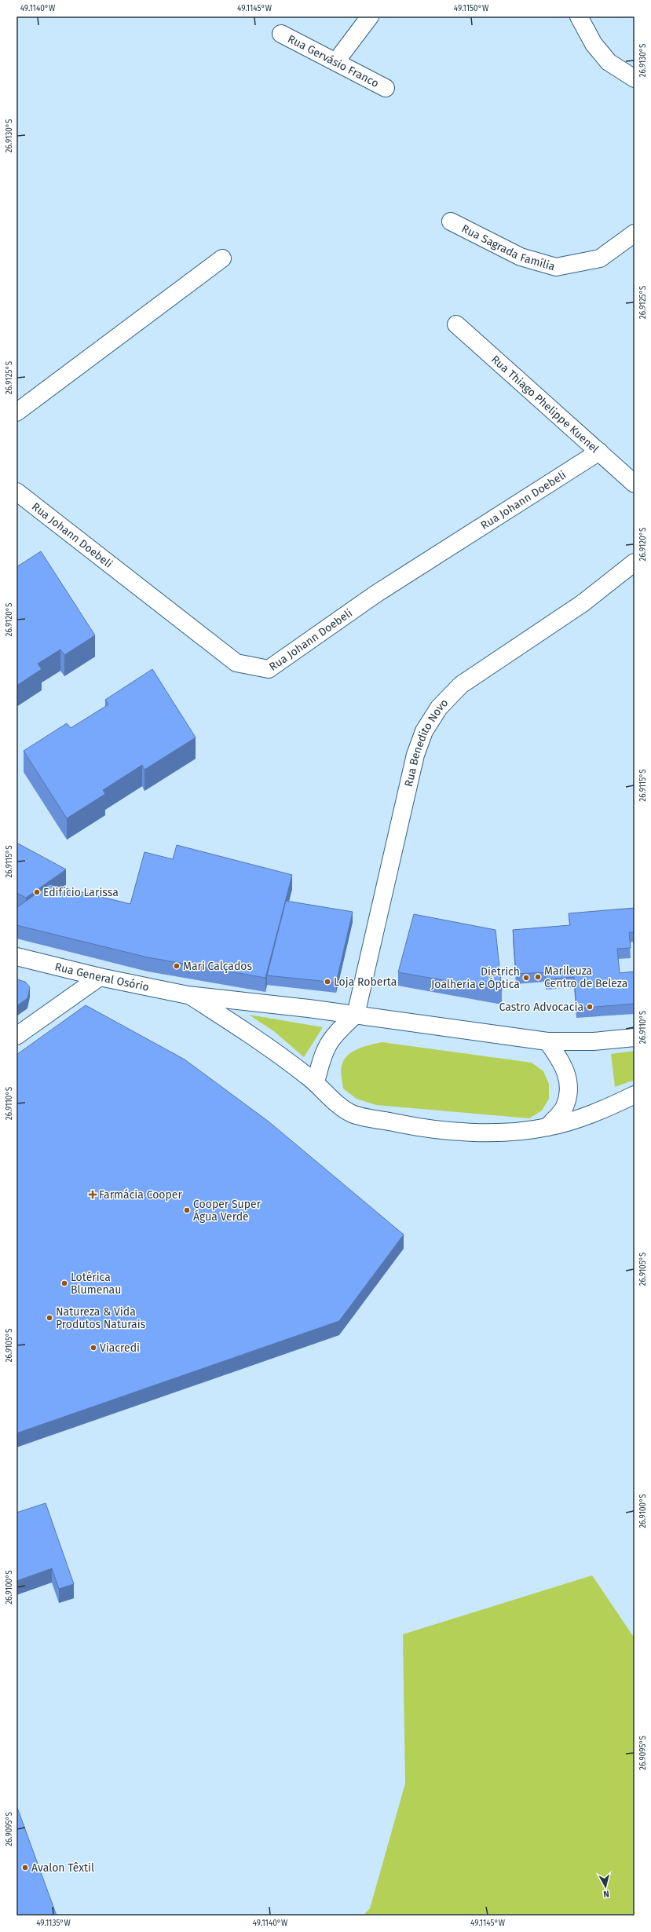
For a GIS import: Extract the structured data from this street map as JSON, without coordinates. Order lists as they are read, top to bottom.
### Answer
{
  "streets": {
    "street": [
      "Rua Gervásio Franco",
      "Rua Sagrada Família",
      "Rua Thiago Phelippe Kuenel",
      "Rua Johann Doebeli",
      "Rua Benedito Novo",
      "Rua General Osório"
    ]
  },
  "crossings": [
    ["Rua Thiago Phelippe Kuenel", "Rua Johann Doebeli"],
    ["Rua Benedito Novo", "Rua General Osório"]
  ],
  "places": {
    "other": [
      "Edifício Larissa",
      "Mari Calçados",
      "Marileuza Centro de Beleza",
      "Dietrich Joalheria e Óptica",
      "Loja Roberta",
      "Castro Advocacia",
      "Cooper Super Água Verde",
      "Lotérica Blumenau",
      "Natureza & Vida Produtos Naturais",
      "Viacredi",
      "Avalon Têxtil"
    ],
    "health": ["Farmácia Cooper"]
  },
  "north": "bottom",
  "coordinates": [
    "49.1140°W",
    "49.1145°W",
    "49.1150°W",
    "26.9130°S",
    "26.9125°S",
    "26.9120°S",
    "26.9115°S",
    "26.9110°S",
    "26.9105°S",
    "26.9100°S",
    "26.9095°S",
    "49.1135°W"
  ]
}
